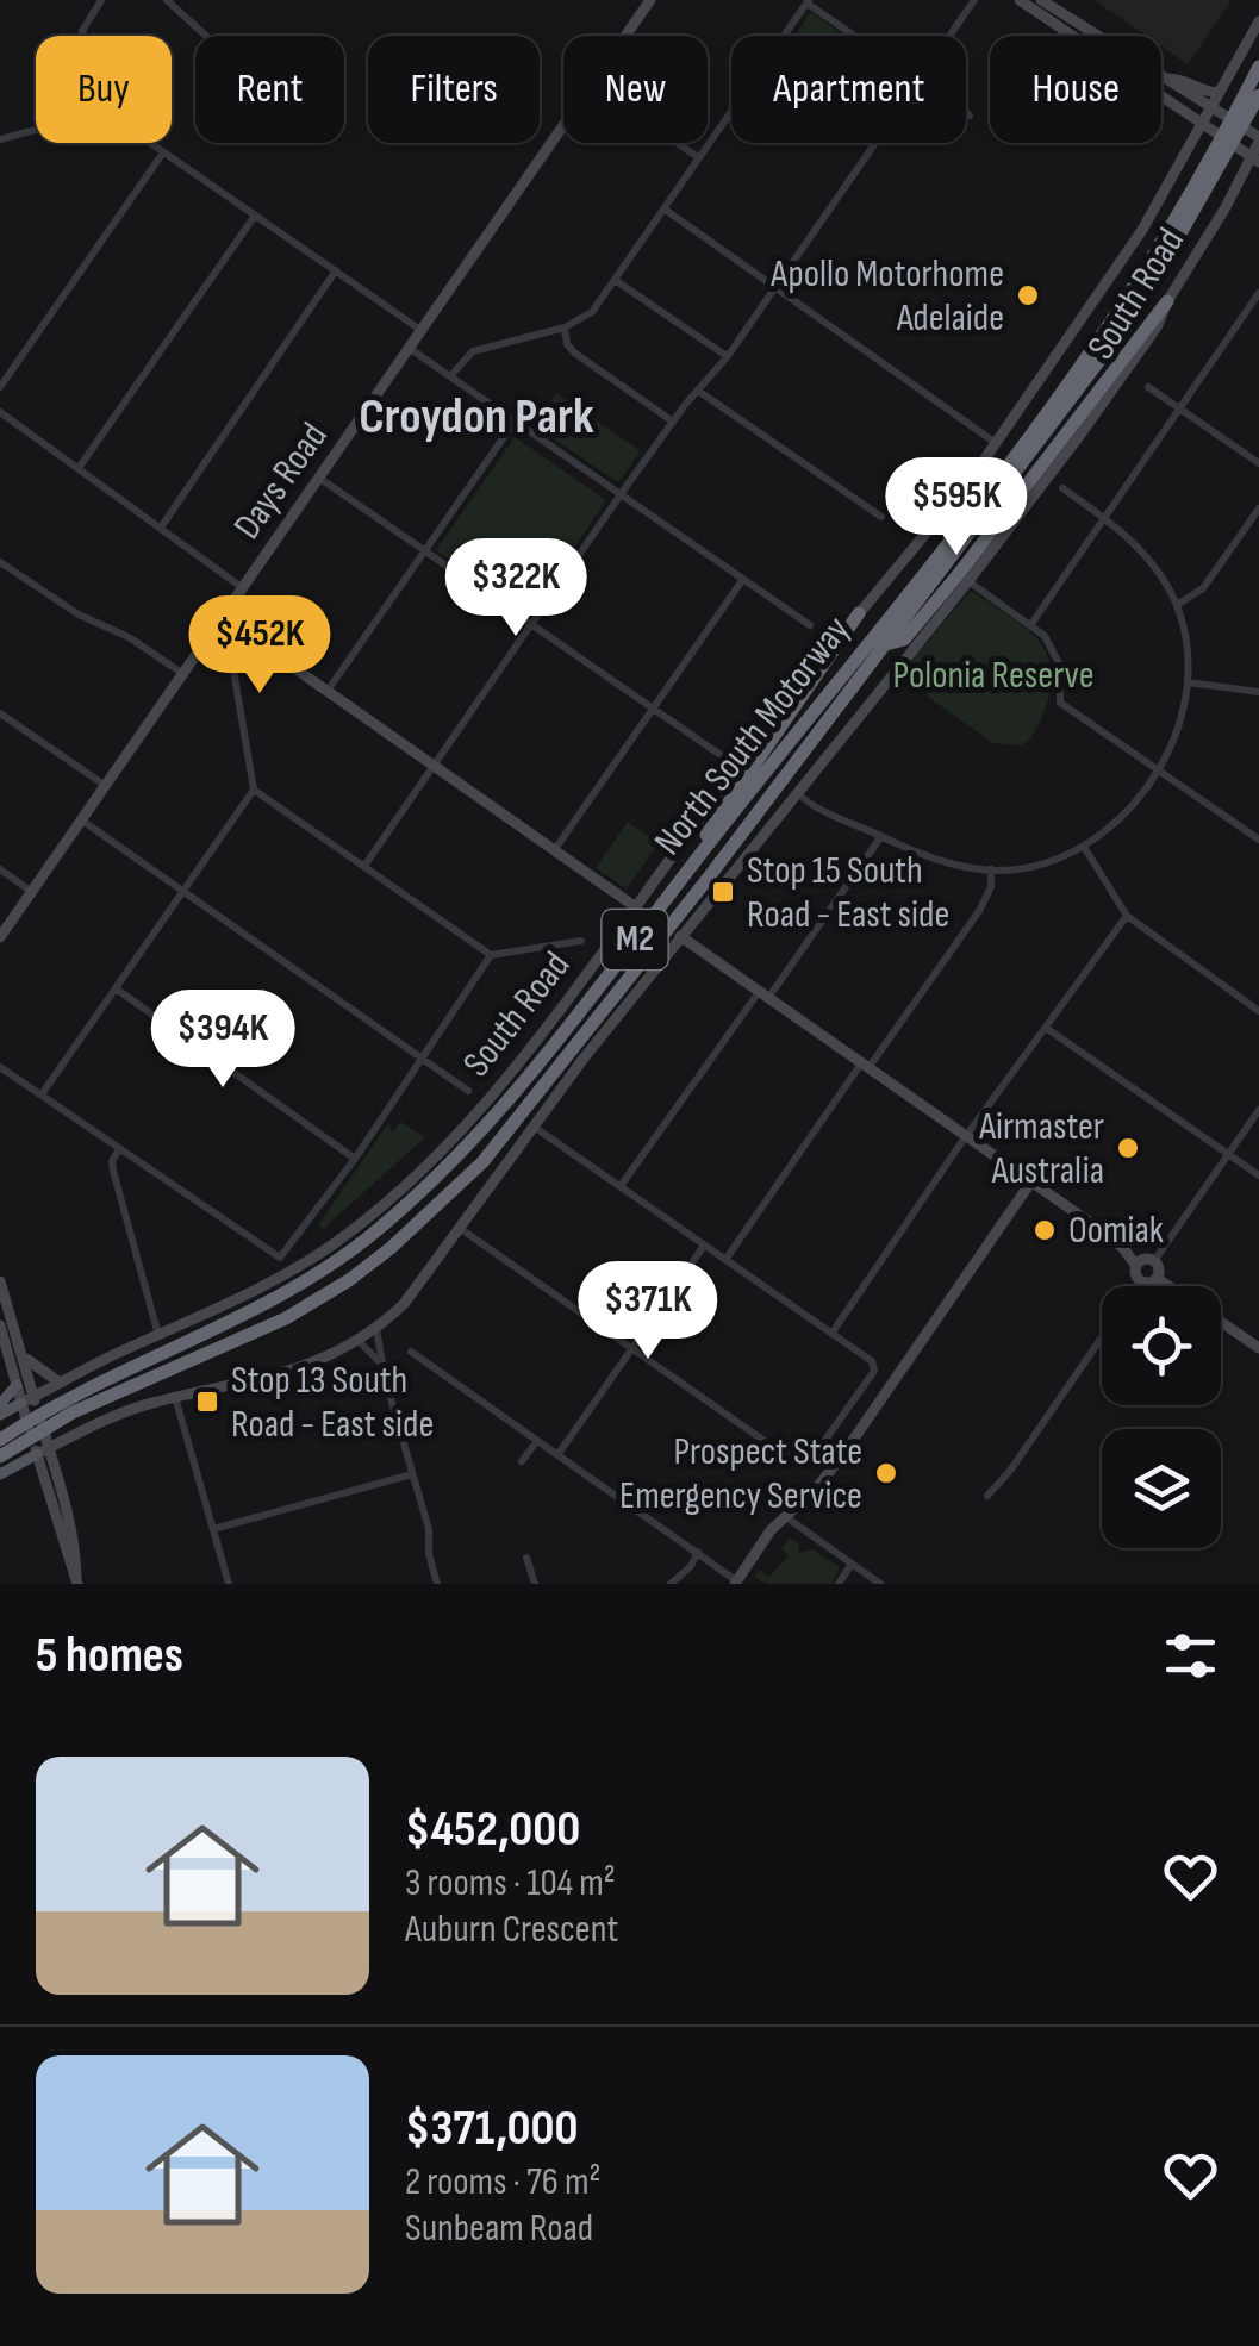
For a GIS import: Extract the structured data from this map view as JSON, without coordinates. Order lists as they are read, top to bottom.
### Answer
{
  "streets": {
    "highway": ["North South Motorway", "M2"],
    "main road": ["South Road", "Days Road"]
  },
  "districts": ["Croydon Park"],
  "parks": ["Polonia Reserve"],
  "places": {
    "other": [
      "Apollo Motorhome Adelaide",
      "Airmaster Australia",
      "Oomiak",
      "Prospect State Emergency Service"
    ],
    "transit": ["Stop 15 South Road - East side", "Stop 13 South Road - East side"]
  },
  "page": {
    "chip": [
      "Buy",
      "Rent",
      "Filters",
      "New",
      "Apartment",
      "House"
    ],
    "price": [
      "$595K",
      "$322K",
      "$452K",
      "$394K",
      "$371K"
    ],
    "heading": "5 homes",
    "list": [
      {
        "name": "$452,000",
        "note": "3 rooms · 104 m² · Auburn Crescent"
      },
      {
        "name": "$371,000",
        "note": "2 rooms · 76 m² · Sunbeam Road"
      }
    ]
  }
}
